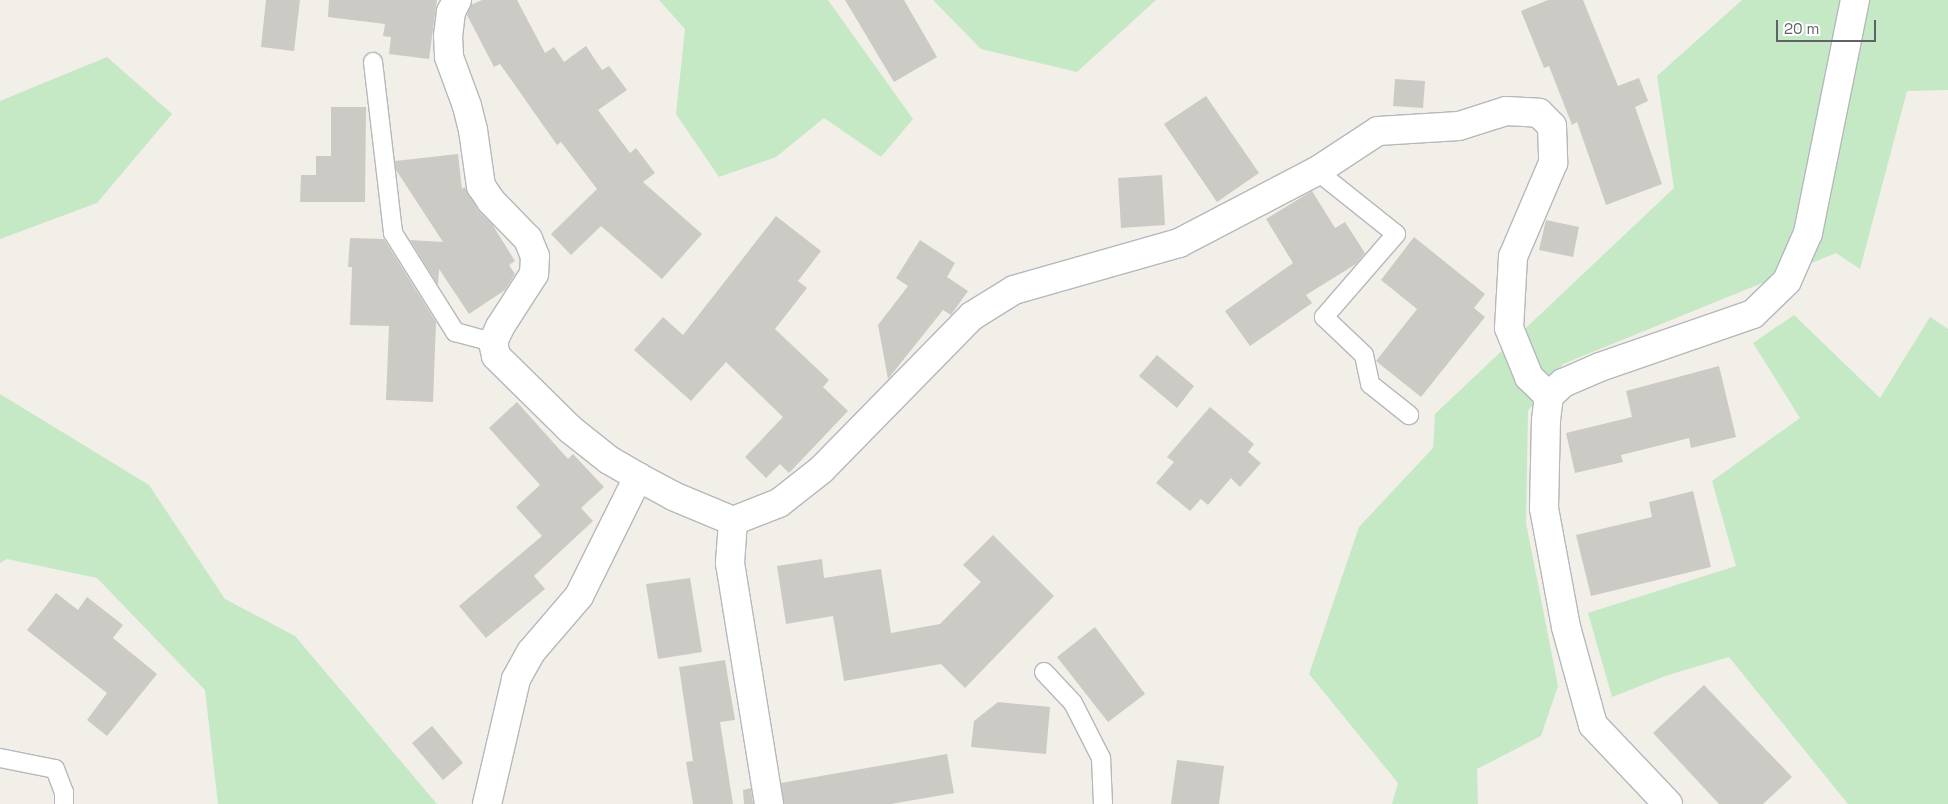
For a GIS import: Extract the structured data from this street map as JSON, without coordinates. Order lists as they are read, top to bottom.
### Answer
{
  "scale_bar": "20 m"
}
